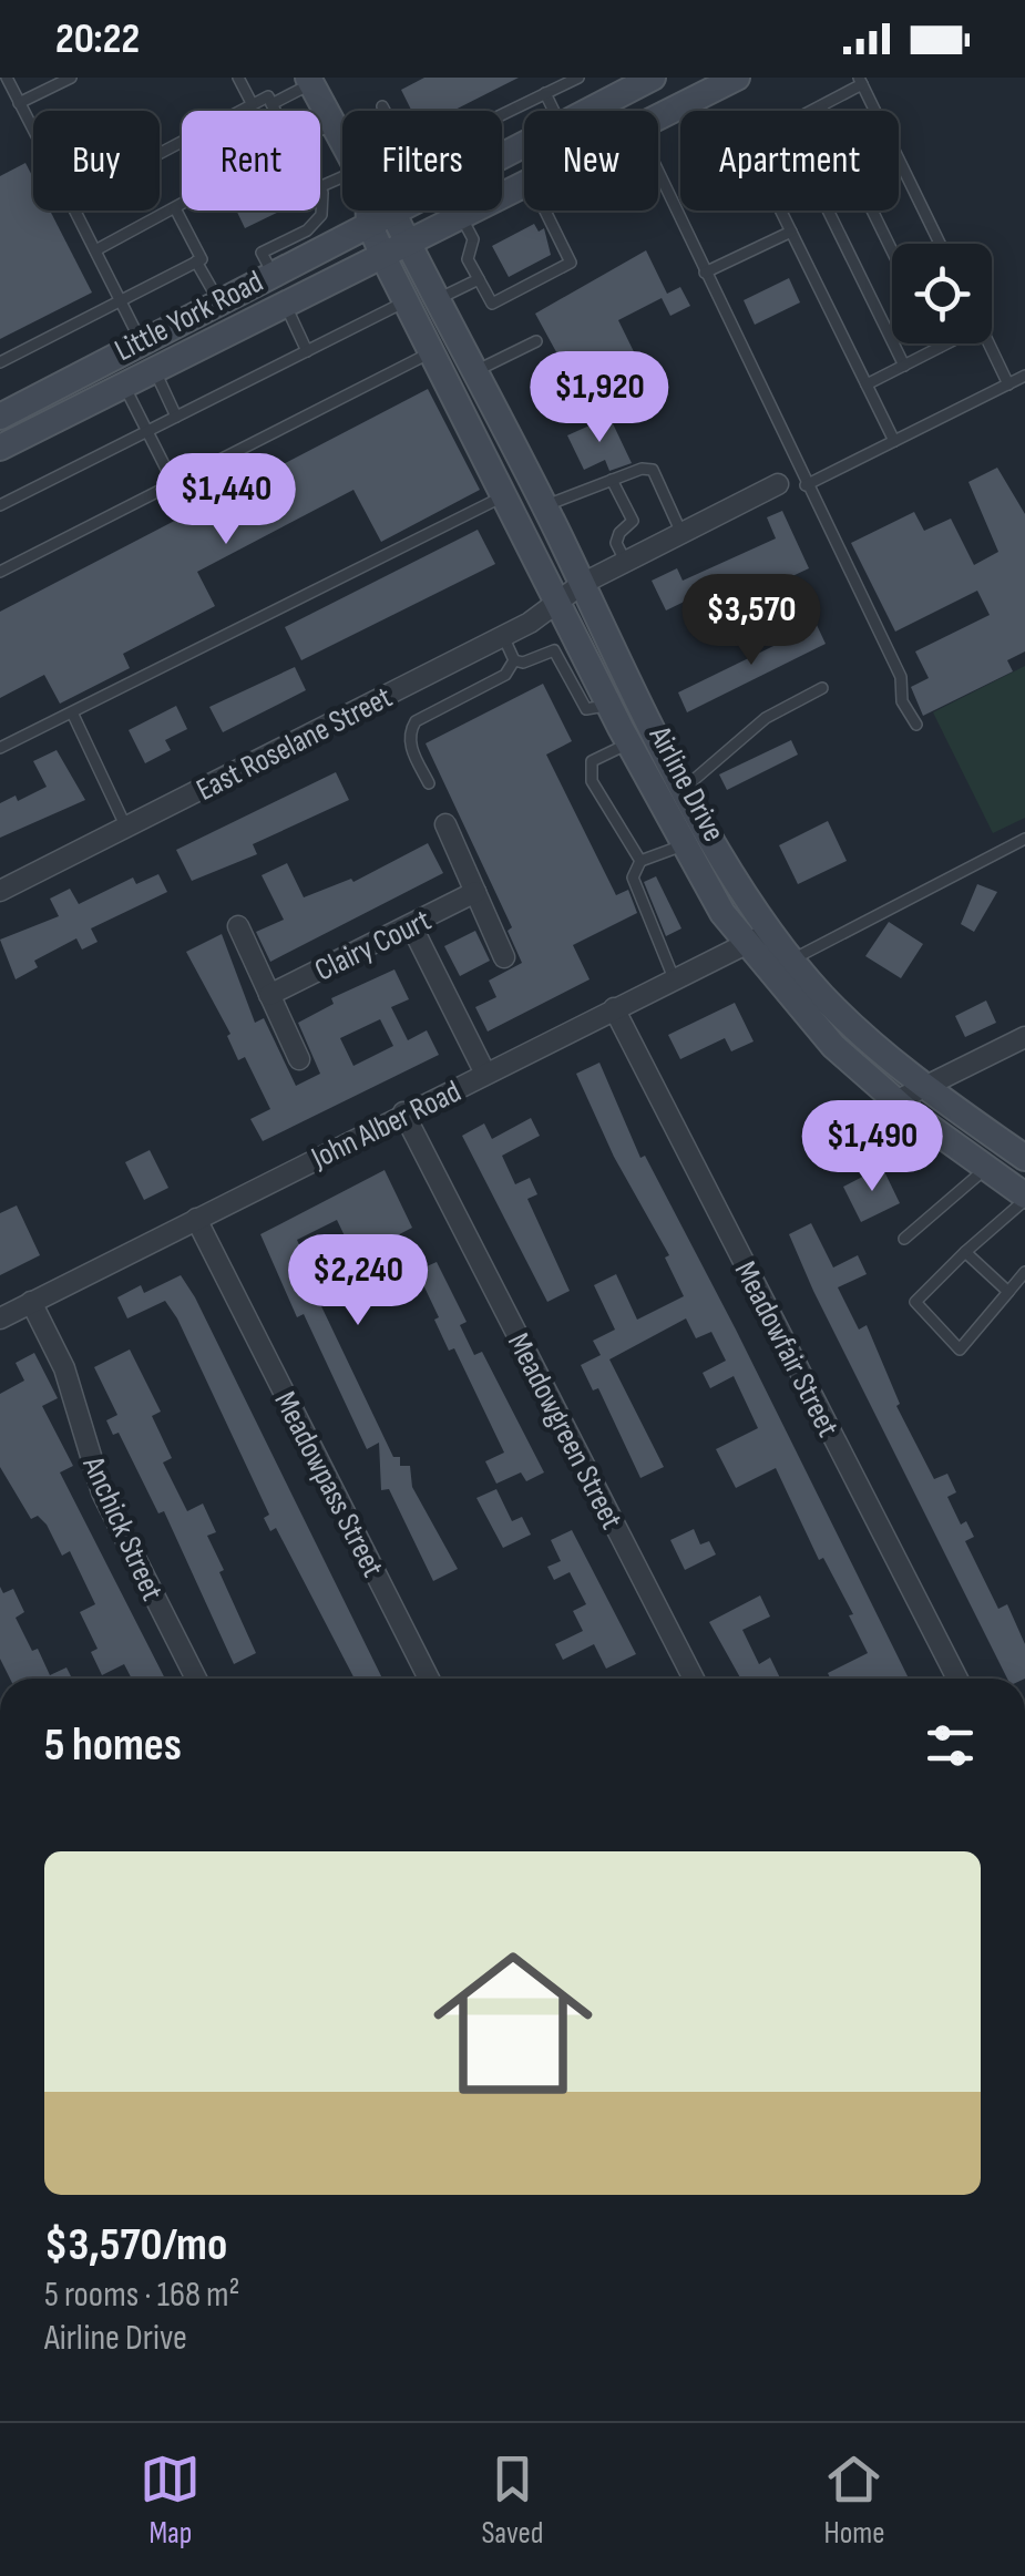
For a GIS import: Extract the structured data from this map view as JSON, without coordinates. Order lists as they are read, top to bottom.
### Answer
{
  "streets": {
    "main road": ["Little York Road", "Airline Drive"],
    "street": [
      "East Roselane Street",
      "Clairy Court",
      "John Alber Road",
      "Meadowfair Street",
      "Meadowgreen Street",
      "Meadowpass Street",
      "Anchick Street"
    ]
  },
  "crossings": [
    ["Little York Road", "Airline Drive"],
    ["East Roselane Street", "Airline Drive"],
    ["Airline Drive", "John Alber Road"],
    ["John Alber Road", "Meadowfair Street"],
    ["John Alber Road", "Meadowgreen Street"],
    ["John Alber Road", "Meadowpass Street"],
    ["John Alber Road", "Anchick Street"]
  ],
  "page": {
    "status": "20:22",
    "chip": [
      "Buy",
      "Rent",
      "Filters",
      "New",
      "Apartment"
    ],
    "price": [
      "$1,920",
      "$1,440",
      "$3,570",
      "$1,490",
      "$2,240"
    ],
    "heading": "5 homes",
    "list": [
      {
        "name": "$3,570/mo",
        "note": "5 rooms · 168 m² · Airline Drive"
      }
    ],
    "tabs": ["Map", "Saved", "Home"]
  }
}
